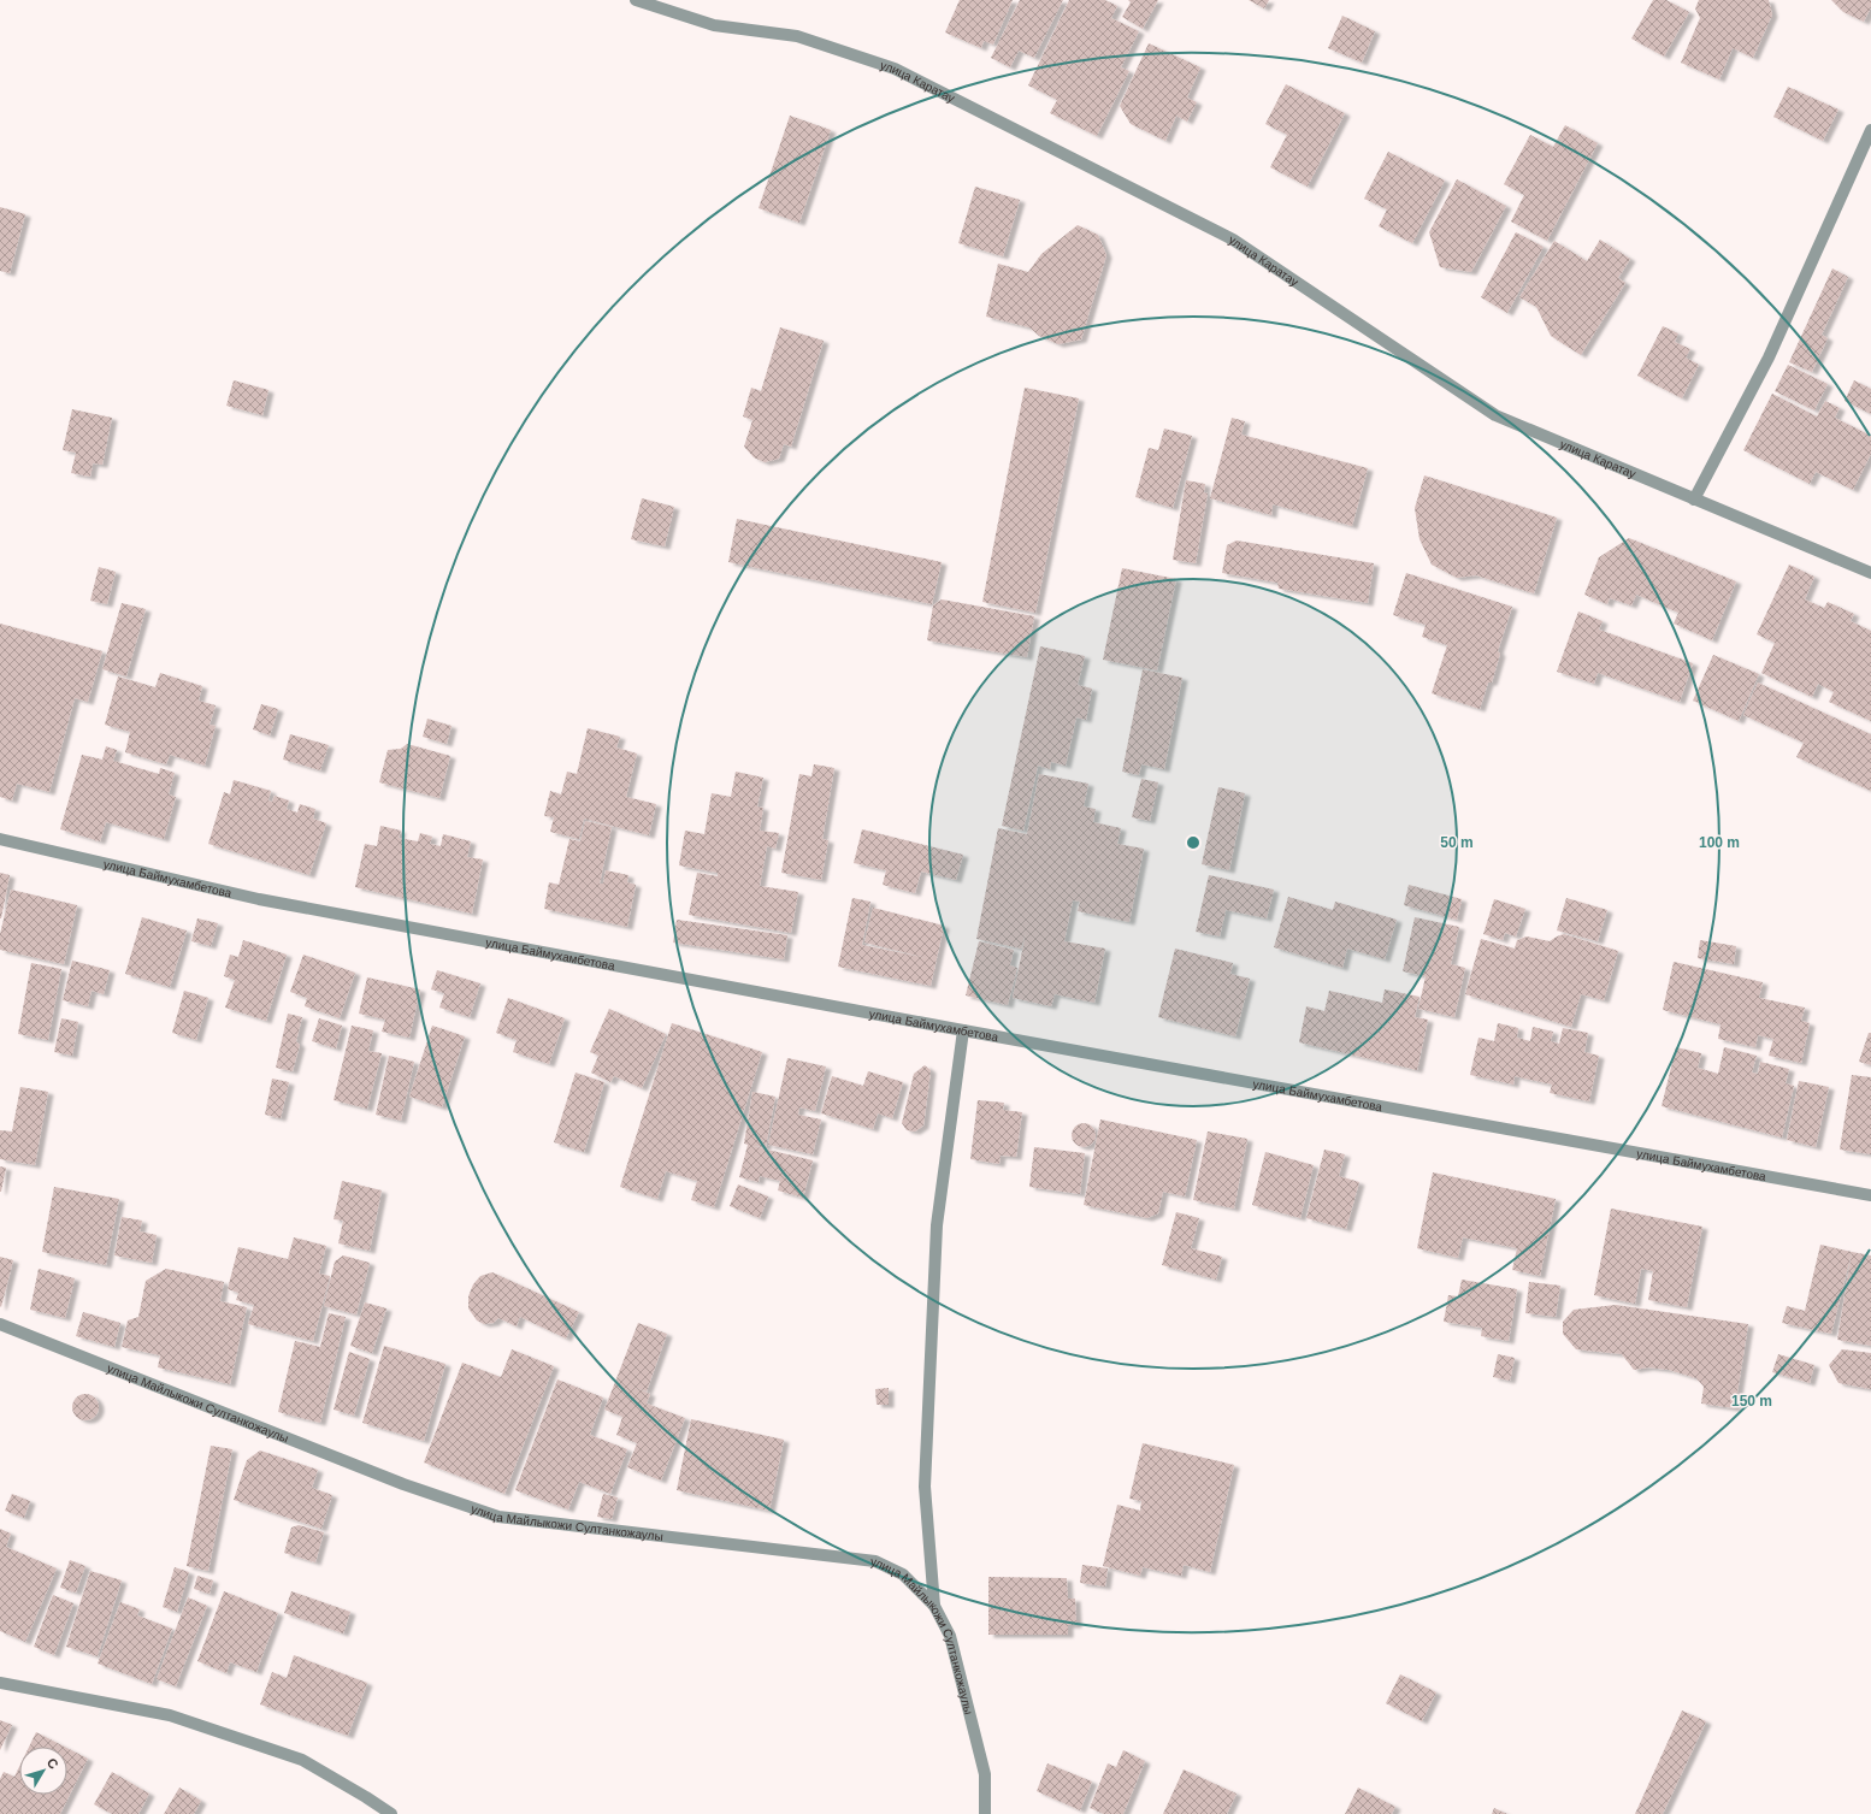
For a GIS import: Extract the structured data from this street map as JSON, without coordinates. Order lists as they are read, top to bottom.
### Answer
{
  "streets": {
    "street": ["улица Каратау", "улица Баймухамбетова", "улица Майлыкожи Султанкожаулы"]
  },
  "north": "top right",
  "rings": ["50 m", "100 m", "150 m"]
}
